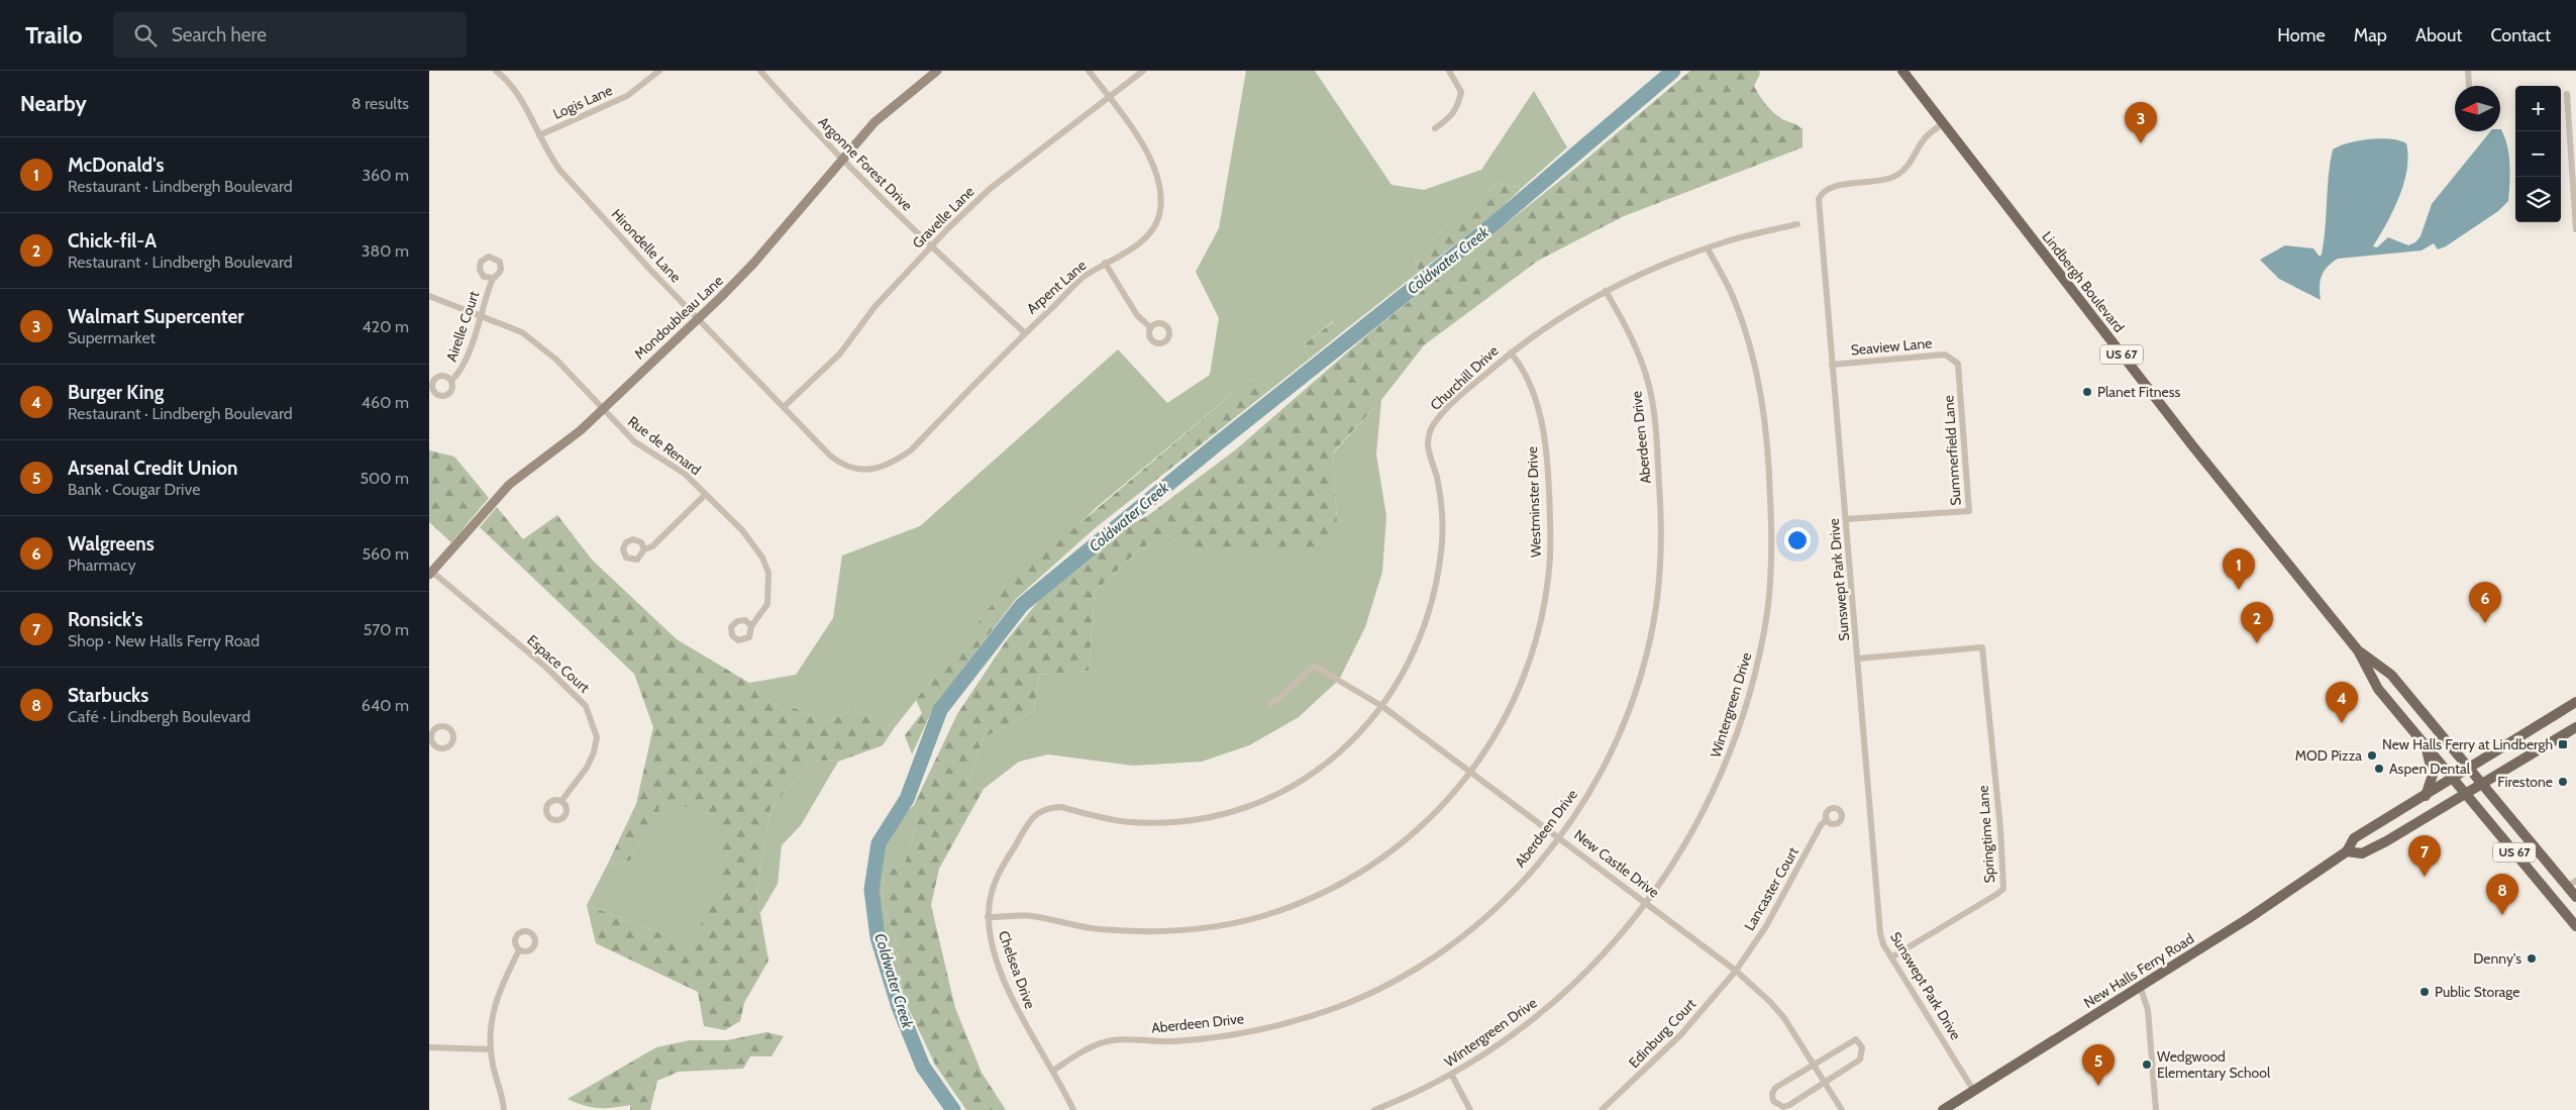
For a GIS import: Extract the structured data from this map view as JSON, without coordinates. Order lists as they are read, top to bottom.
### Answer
{
  "streets": {
    "main road": ["Lindbergh Boulevard", "US 67", "New Halls Ferry Road"],
    "street": [
      "Logis Lane",
      "Argonne Forest Drive",
      "Gravelle Lane",
      "Hirondelle Lane",
      "Arpent Lane",
      "Mondoubleau Lane",
      "Airelle Court",
      "Seaview Lane",
      "Churchill Drive",
      "Aberdeen Drive",
      "Rue de Renard",
      "Summerfield Lane",
      "Westminster Drive",
      "Sunswept Park Drive",
      "Espace Court",
      "Wintergreen Drive",
      "Springtime Lane",
      "New Castle Drive",
      "Lancaster Court",
      "Chelsea Drive",
      "Edinburg Court"
    ]
  },
  "crossings": [
    ["Logis Lane", "Hirondelle Lane"],
    ["Argonne Forest Drive", "Gravelle Lane"],
    ["Argonne Forest Drive", "Arpent Lane"],
    ["Argonne Forest Drive", "Mondoubleau Lane"],
    ["Gravelle Lane", "Hirondelle Lane"],
    ["Gravelle Lane", "Arpent Lane"],
    ["Hirondelle Lane", "Arpent Lane"],
    ["Hirondelle Lane", "Mondoubleau Lane"],
    ["Lindbergh Boulevard", "US 67"],
    ["Lindbergh Boulevard", "Sunswept Park Drive"],
    ["Lindbergh Boulevard", "New Halls Ferry Road"],
    ["Mondoubleau Lane", "Rue de Renard"],
    ["Mondoubleau Lane", "Espace Court"],
    ["Airelle Court", "Rue de Renard"],
    ["Seaview Lane", "Summerfield Lane"],
    ["Seaview Lane", "Sunswept Park Drive"],
    ["US 67", "New Halls Ferry Road"],
    ["Churchill Drive", "Aberdeen Drive"],
    ["Churchill Drive", "Westminster Drive"],
    ["Churchill Drive", "Wintergreen Drive"],
    ["Churchill Drive", "New Castle Drive"],
    ["Churchill Drive", "Chelsea Drive"],
    ["Aberdeen Drive", "New Castle Drive"],
    ["Aberdeen Drive", "Chelsea Drive"],
    ["Summerfield Lane", "Sunswept Park Drive"],
    ["Westminster Drive", "New Castle Drive"],
    ["Westminster Drive", "Chelsea Drive"],
    ["Sunswept Park Drive", "Springtime Lane"],
    ["Sunswept Park Drive", "New Halls Ferry Road"],
    ["Wintergreen Drive", "New Castle Drive"],
    ["New Castle Drive", "Lancaster Court"],
    ["New Castle Drive", "Edinburg Court"],
    ["Lancaster Court", "Edinburg Court"]
  ],
  "water": ["Coldwater Creek"],
  "places": {
    "other": [
      "Planet Fitness",
      "MOD Pizza",
      "Aspen Dental",
      "Firestone",
      "Denny's",
      "Public Storage",
      "Wedgwood Elementary School"
    ],
    "transit": ["New Halls Ferry at Lindbergh"]
  },
  "north": "left",
  "page": {
    "header": "Trailo",
    "search": "Search here",
    "nav": [
      "Home",
      "Map",
      "About",
      "Contact"
    ],
    "heading": ["Nearby", "8 results"],
    "map_buttons": ["+", "−"],
    "pins": [
      "3",
      "1",
      "6",
      "2",
      "4",
      "7",
      "8",
      "5"
    ],
    "list": [
      {
        "mark": "1",
        "name": "McDonald's",
        "note": "Restaurant · Lindbergh Boulevard",
        "value": "360 m"
      },
      {
        "mark": "2",
        "name": "Chick-fil-A",
        "note": "Restaurant · Lindbergh Boulevard",
        "value": "380 m"
      },
      {
        "mark": "3",
        "name": "Walmart Supercenter",
        "note": "Supermarket",
        "value": "420 m"
      },
      {
        "mark": "4",
        "name": "Burger King",
        "note": "Restaurant · Lindbergh Boulevard",
        "value": "460 m"
      },
      {
        "mark": "5",
        "name": "Arsenal Credit Union",
        "note": "Bank · Cougar Drive",
        "value": "500 m"
      },
      {
        "mark": "6",
        "name": "Walgreens",
        "note": "Pharmacy",
        "value": "560 m"
      },
      {
        "mark": "7",
        "name": "Ronsick's",
        "note": "Shop · New Halls Ferry Road",
        "value": "570 m"
      },
      {
        "mark": "8",
        "name": "Starbucks",
        "note": "Café · Lindbergh Boulevard",
        "value": "640 m"
      }
    ]
  }
}
